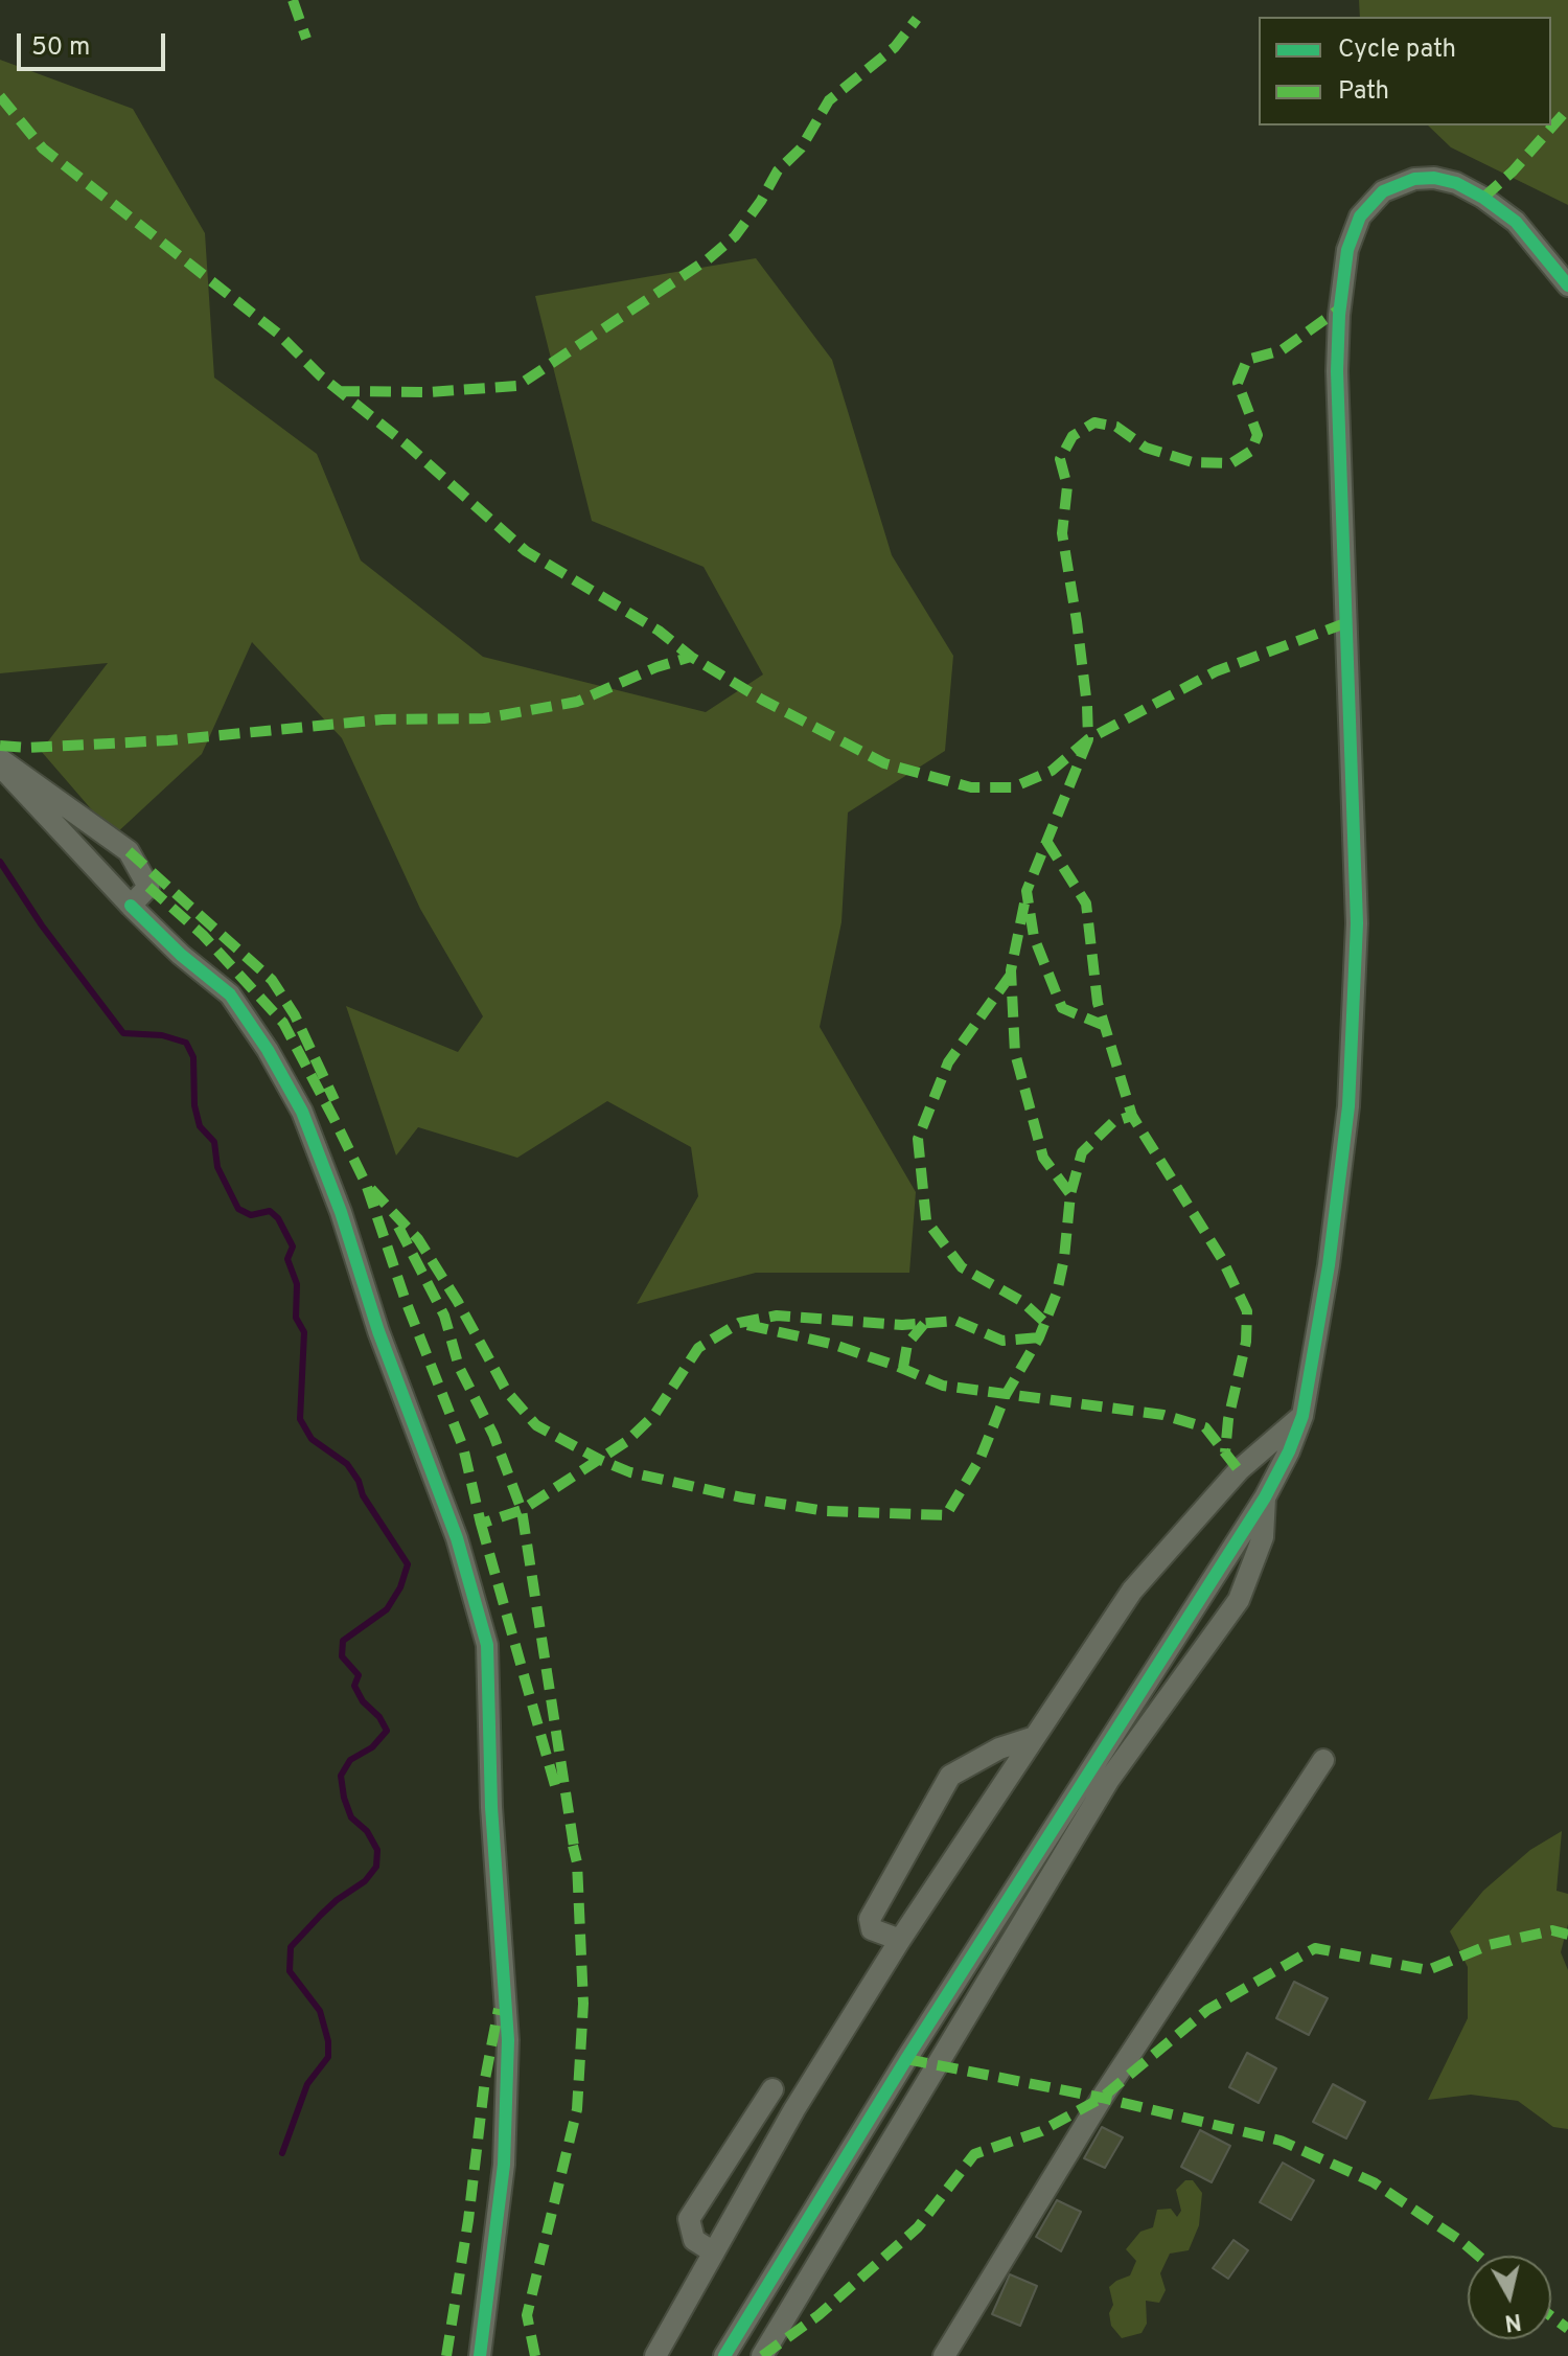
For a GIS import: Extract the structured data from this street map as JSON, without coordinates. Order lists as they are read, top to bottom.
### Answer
{
  "legend": ["Cycle path", "Path"],
  "scale_bar": "50 m",
  "north": "bottom"
}
